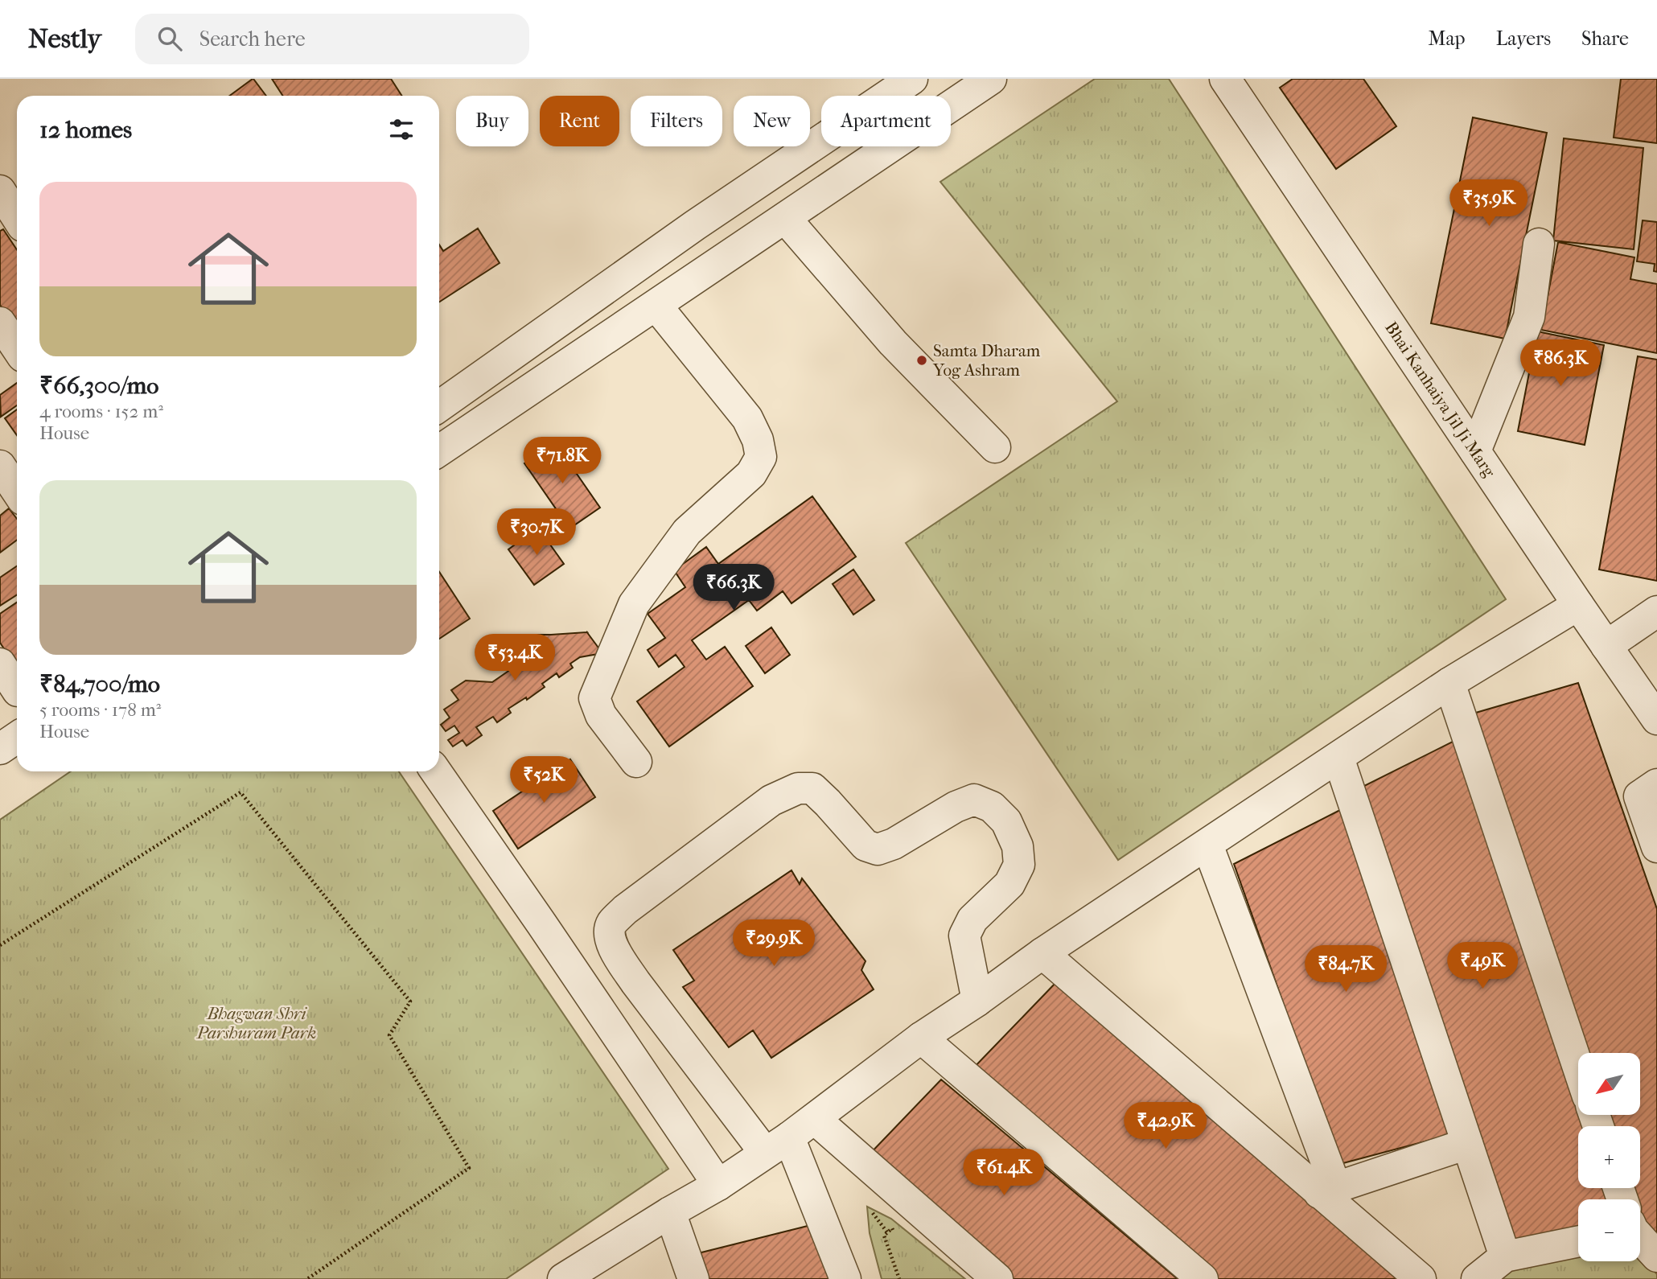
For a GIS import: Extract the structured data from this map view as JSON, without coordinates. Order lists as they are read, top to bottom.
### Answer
{
  "streets": {
    "street": ["Bhai Kanhaiya Jil Ji Marg"]
  },
  "parks": ["Bhagwan Shri Parshuram Park"],
  "places": ["Samta Dharam Yog Ashram"],
  "north": "bottom left",
  "page": {
    "header": "Nestly",
    "search": "Search here",
    "nav": ["Map", "Layers", "Share"],
    "chip": [
      "Buy",
      "Rent",
      "Filters",
      "New",
      "Apartment"
    ],
    "heading": "12 homes",
    "list": [
      {
        "name": "₹66,300/mo",
        "note": "4 rooms · 152 m² · House"
      },
      {
        "name": "₹84,700/mo",
        "note": "5 rooms · 178 m² · House"
      }
    ],
    "price": [
      "₹35.9K",
      "₹86.3K",
      "₹71.8K",
      "₹30.7K",
      "₹66.3K",
      "₹53.4K",
      "₹52K",
      "₹29.9K",
      "₹49K",
      "₹84.7K",
      "₹42.9K",
      "₹61.4K"
    ],
    "map_buttons": ["+", "−"]
  }
}
